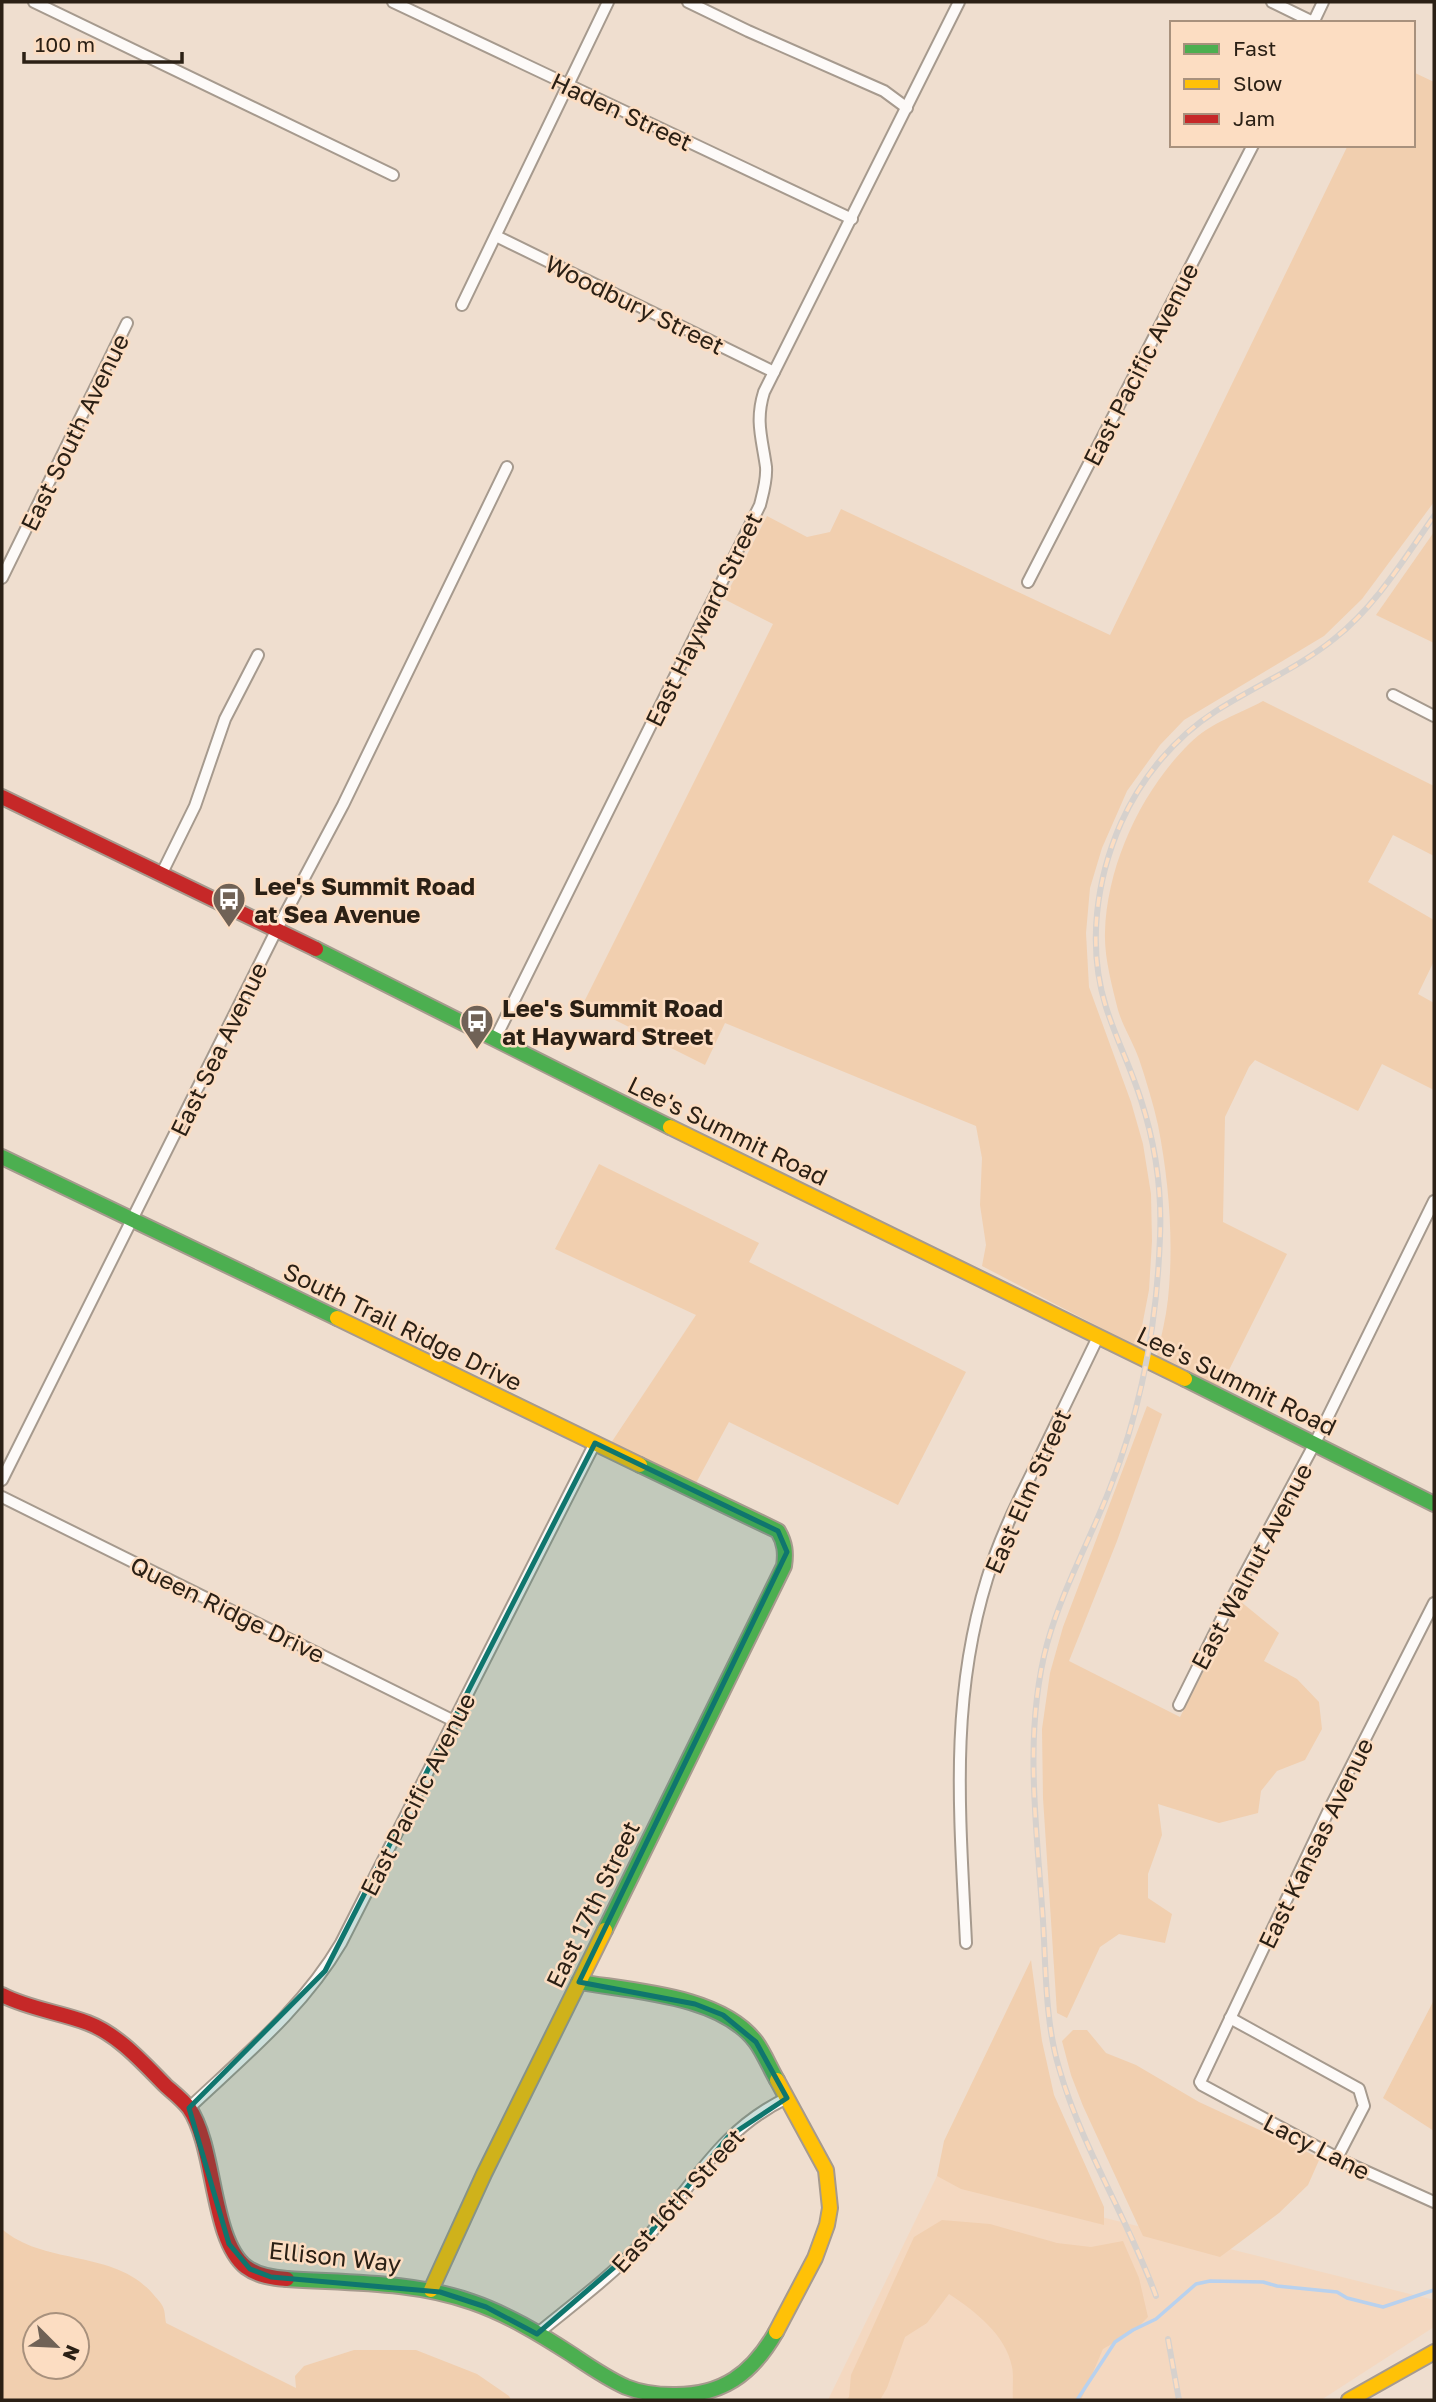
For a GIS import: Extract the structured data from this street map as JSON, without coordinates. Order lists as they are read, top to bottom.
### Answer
{
  "streets": {
    "street": [
      "Haden Street",
      "Woodbury Street",
      "East Pacific Avenue",
      "East South Avenue",
      "East Hayward Street",
      "East Sea Avenue",
      "Lee's Summit Road",
      "South Trail Ridge Drive",
      "East Elm Street",
      "East Walnut Avenue",
      "Queen Ridge Drive",
      "East Kansas Avenue",
      "East 17th Street",
      "Lacy Lane",
      "East 16th Street",
      "Ellison Way"
    ]
  },
  "crossings": [
    ["Haden Street", "East Hayward Street"],
    ["Woodbury Street", "East Hayward Street"],
    ["East Pacific Avenue", "South Trail Ridge Drive"],
    ["East Pacific Avenue", "Queen Ridge Drive"],
    ["East Pacific Avenue", "Ellison Way"],
    ["East Hayward Street", "Lee's Summit Road"],
    ["East Sea Avenue", "Lee's Summit Road"],
    ["East Sea Avenue", "South Trail Ridge Drive"],
    ["Lee's Summit Road", "East Elm Street"],
    ["Lee's Summit Road", "East Walnut Avenue"],
    ["South Trail Ridge Drive", "East 17th Street"],
    ["East Kansas Avenue", "Lacy Lane"],
    ["East 17th Street", "Ellison Way"],
    ["East 16th Street", "Ellison Way"]
  ],
  "places": {
    "bus stop": ["Lee's Summit Road at Sea Avenue", "Lee's Summit Road at Hayward Street"]
  },
  "legend": ["Fast", "Slow", "Jam"],
  "scale_bar": "100 m",
  "north": "bottom right"
}
